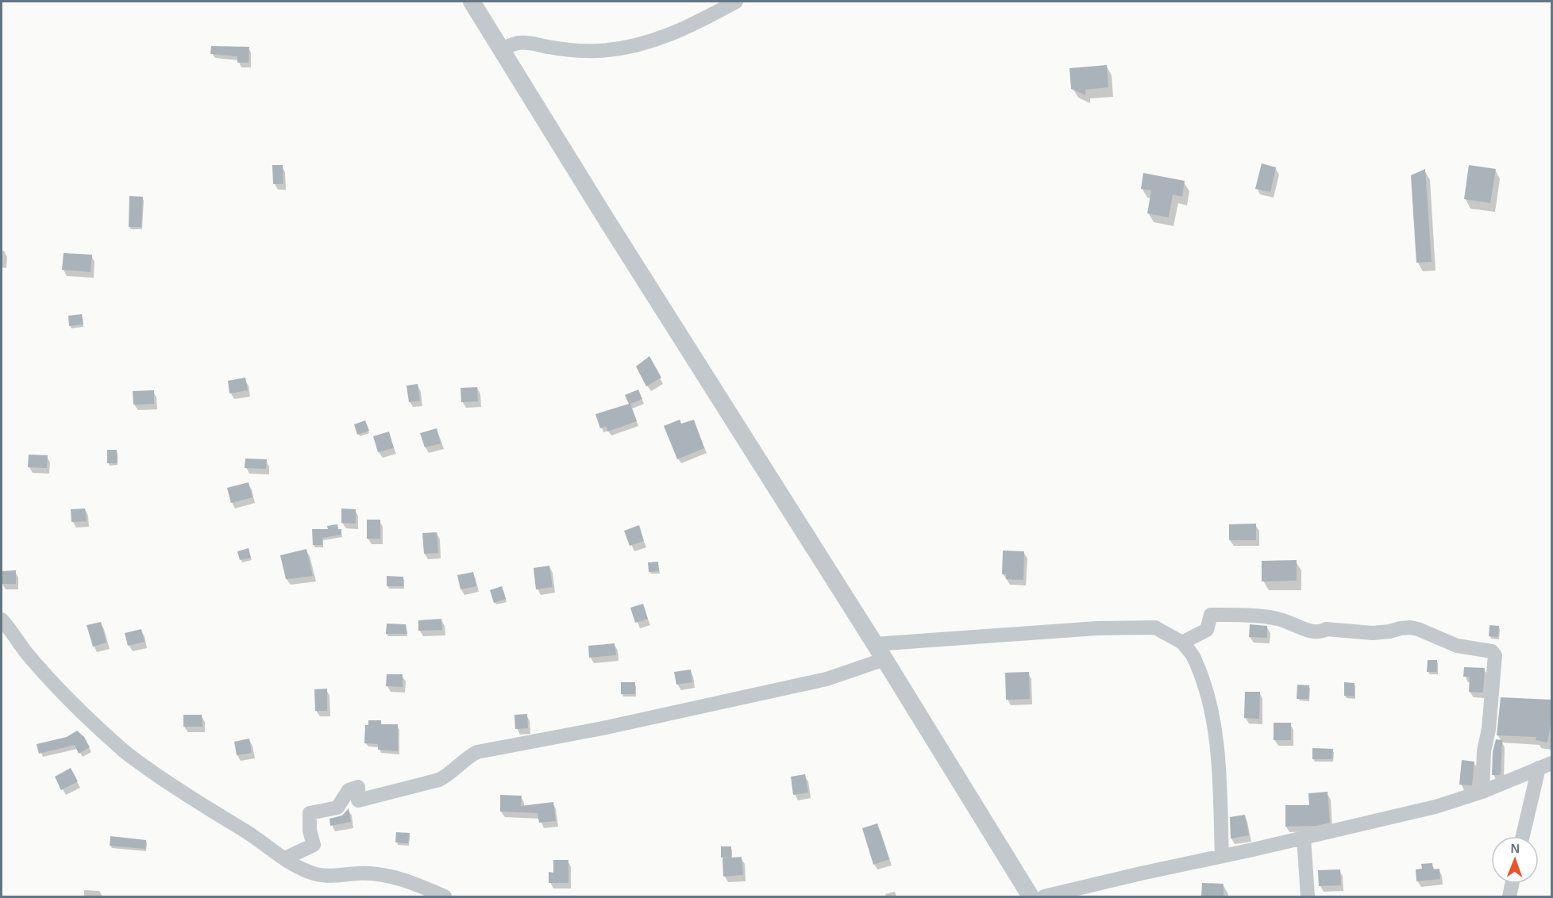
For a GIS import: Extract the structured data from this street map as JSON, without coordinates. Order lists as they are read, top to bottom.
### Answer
{
  "north": "top"
}
